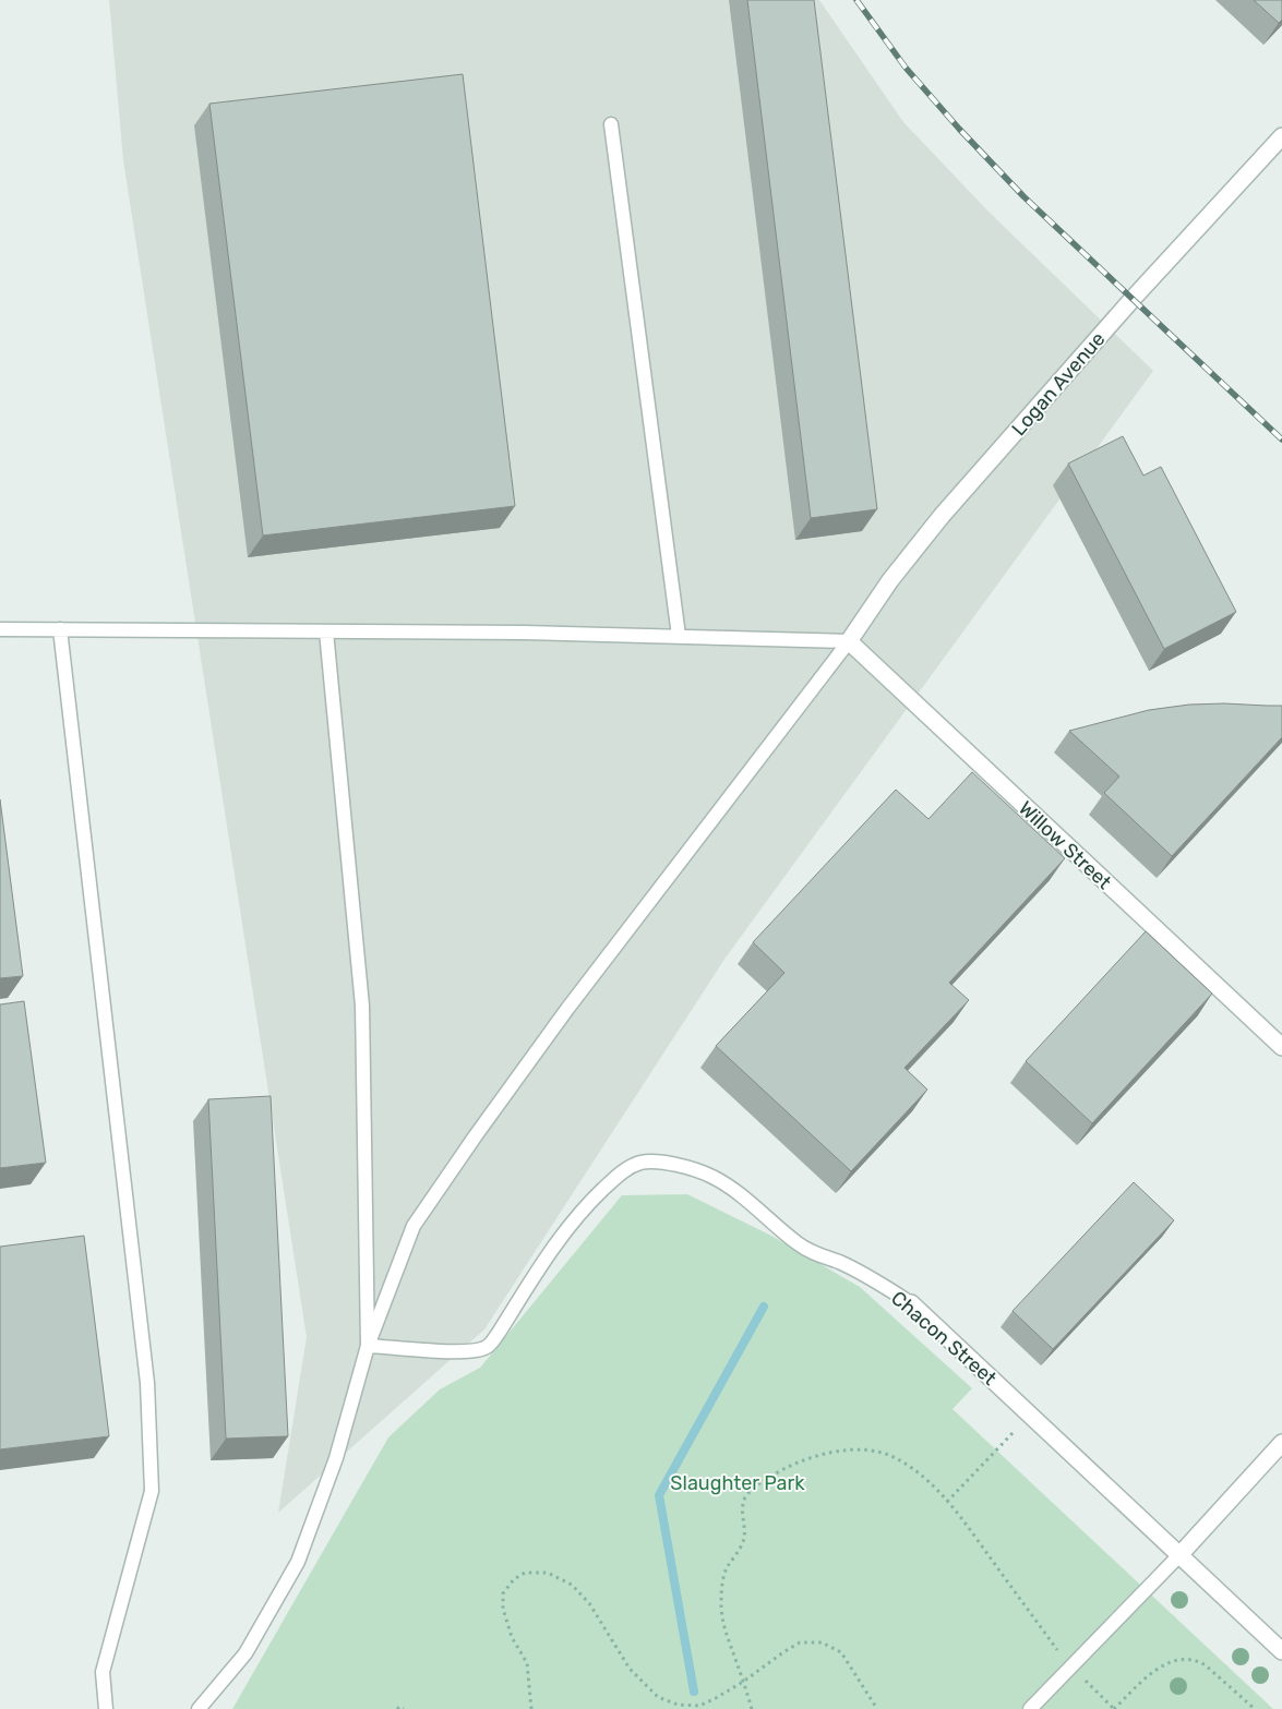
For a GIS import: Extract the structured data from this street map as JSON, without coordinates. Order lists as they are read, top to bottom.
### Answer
{
  "streets": {
    "street": ["Logan Avenue", "Willow Street", "Chacon Street"]
  },
  "crossings": [
    ["Logan Avenue", "Willow Street"]
  ],
  "parks": ["Slaughter Park"]
}
